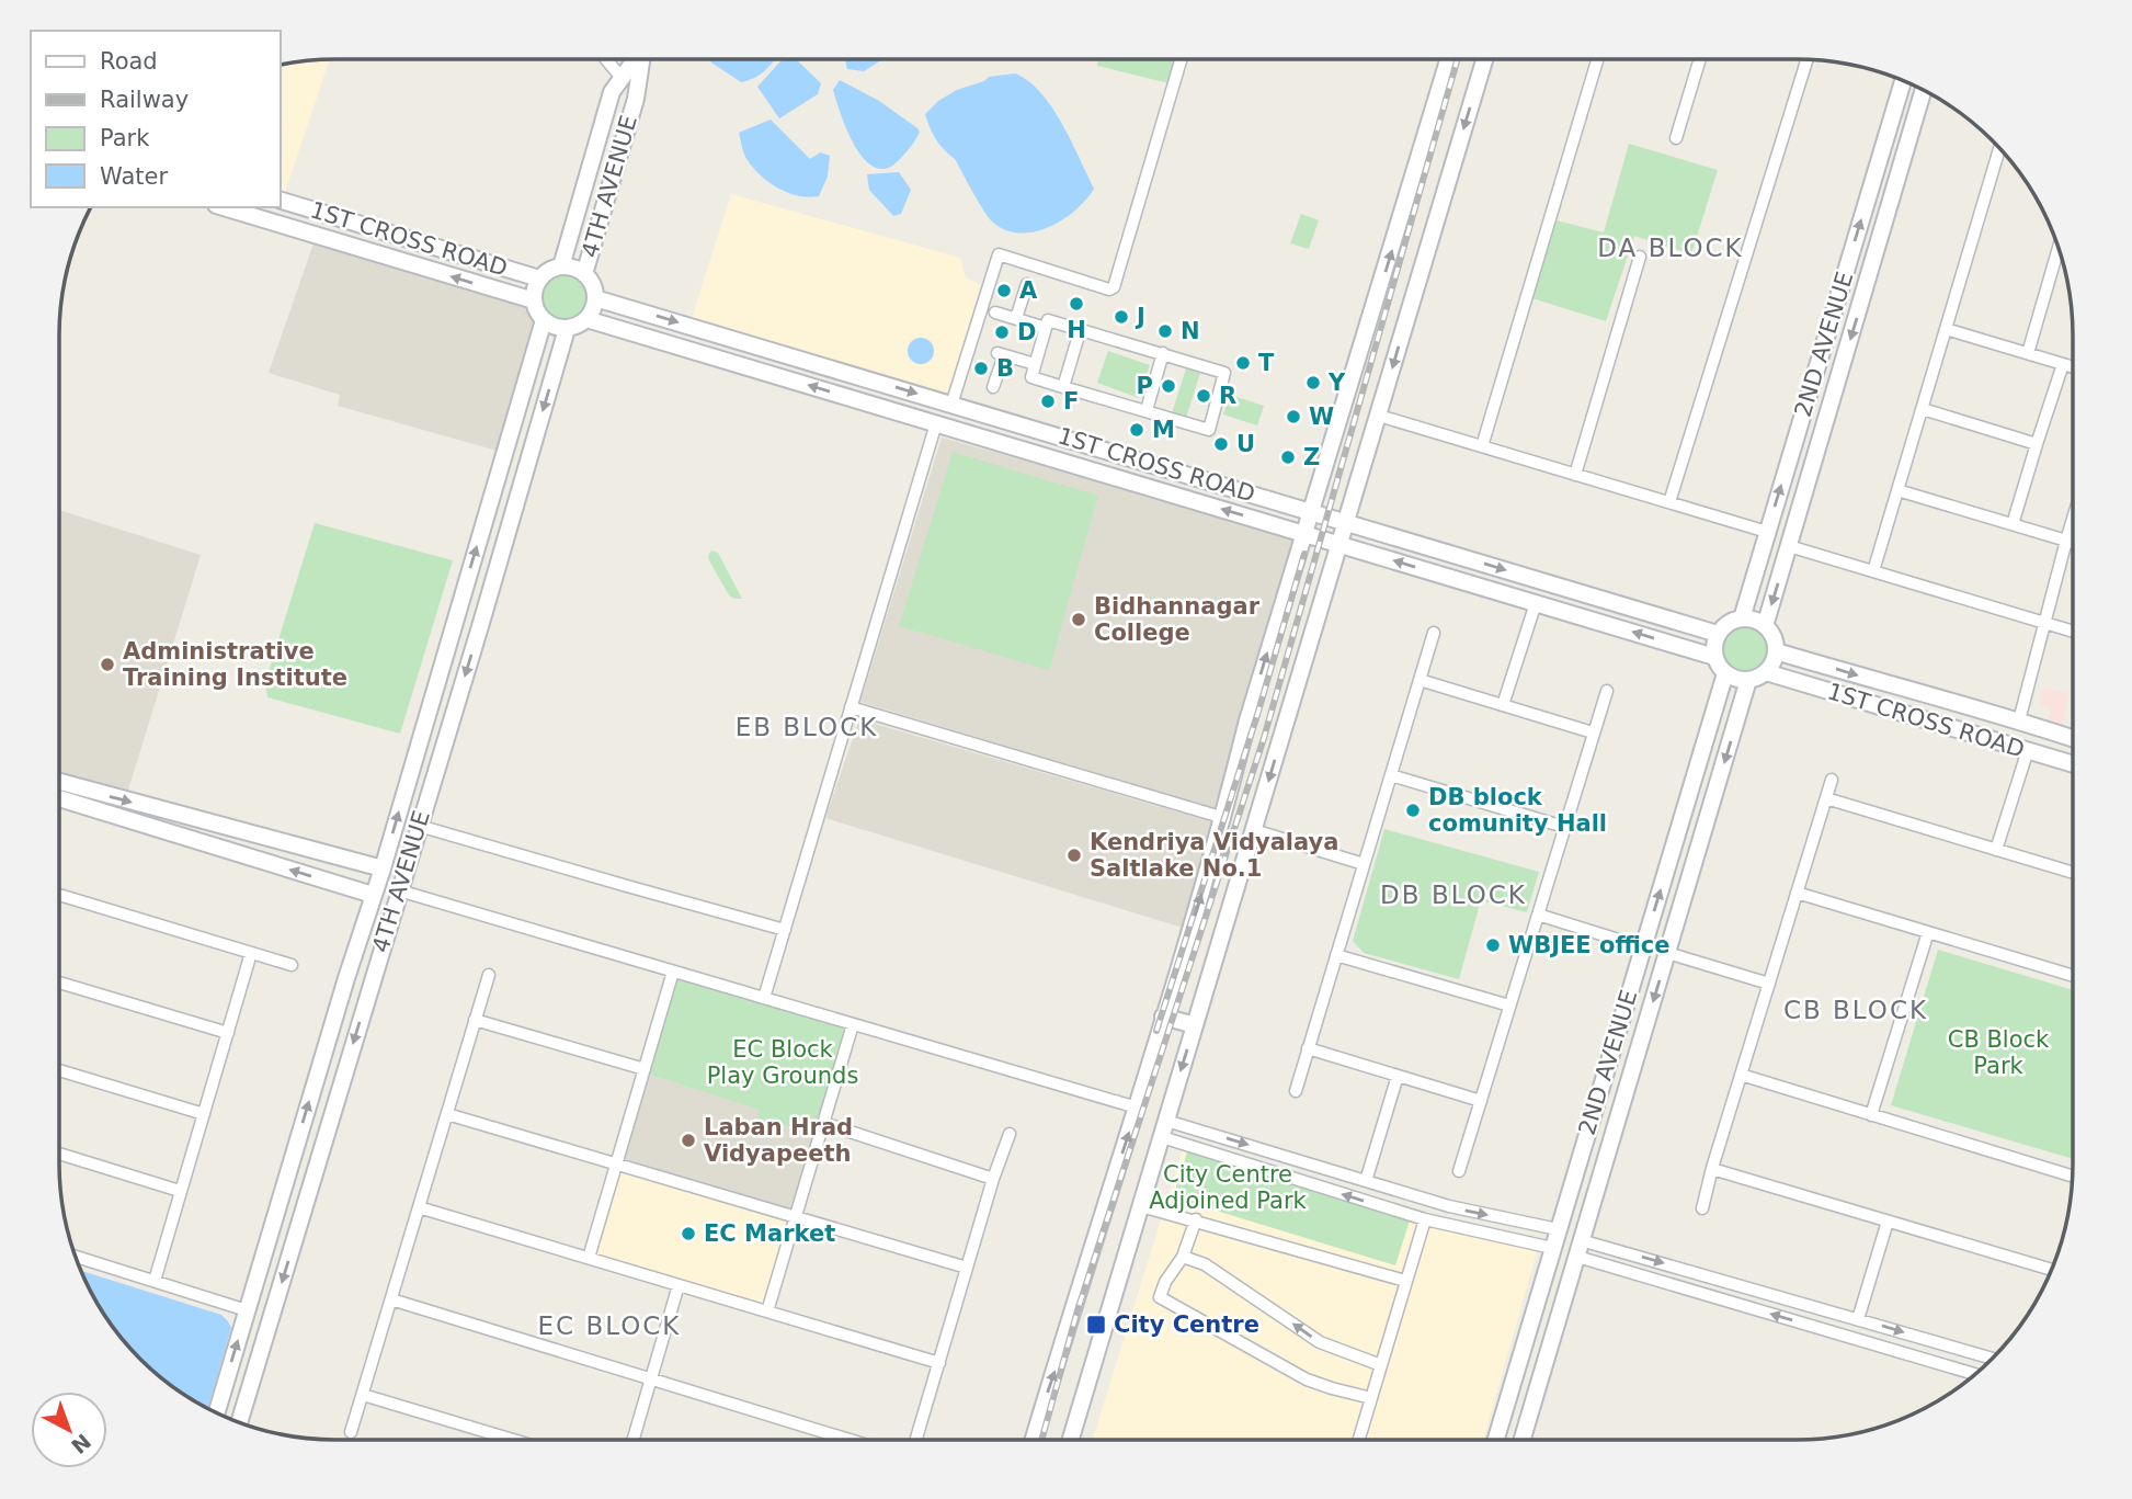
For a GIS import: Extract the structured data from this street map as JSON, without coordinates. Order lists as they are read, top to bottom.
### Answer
{
  "streets": {
    "street": ["4TH AVENUE", "1ST CROSS ROAD", "2ND AVENUE"]
  },
  "crossings": [
    ["4TH AVENUE", "1ST CROSS ROAD"],
    ["1ST CROSS ROAD", "2ND AVENUE"]
  ],
  "districts": [
    "DA BLOCK",
    "EB BLOCK",
    "DB BLOCK",
    "CB BLOCK",
    "EC BLOCK"
  ],
  "parks": ["CB Block Park", "EC Block Play Grounds", "City Centre Adjoined Park"],
  "places": {
    "other": [
      "A",
      "H",
      "J",
      "N",
      "D",
      "T",
      "B",
      "Y",
      "P",
      "R",
      "F",
      "W",
      "M",
      "U",
      "Z",
      "Bidhannagar College",
      "Administrative Training Institute",
      "DB block comunity Hall",
      "Kendriya Vidyalaya Saltlake No.1",
      "WBJEE office",
      "Laban Hrad Vidyapeeth",
      "EC Market"
    ],
    "transit": ["City Centre"]
  },
  "legend": [
    "Road",
    "Railway",
    "Park",
    "Water"
  ],
  "north": "bottom right"
}
